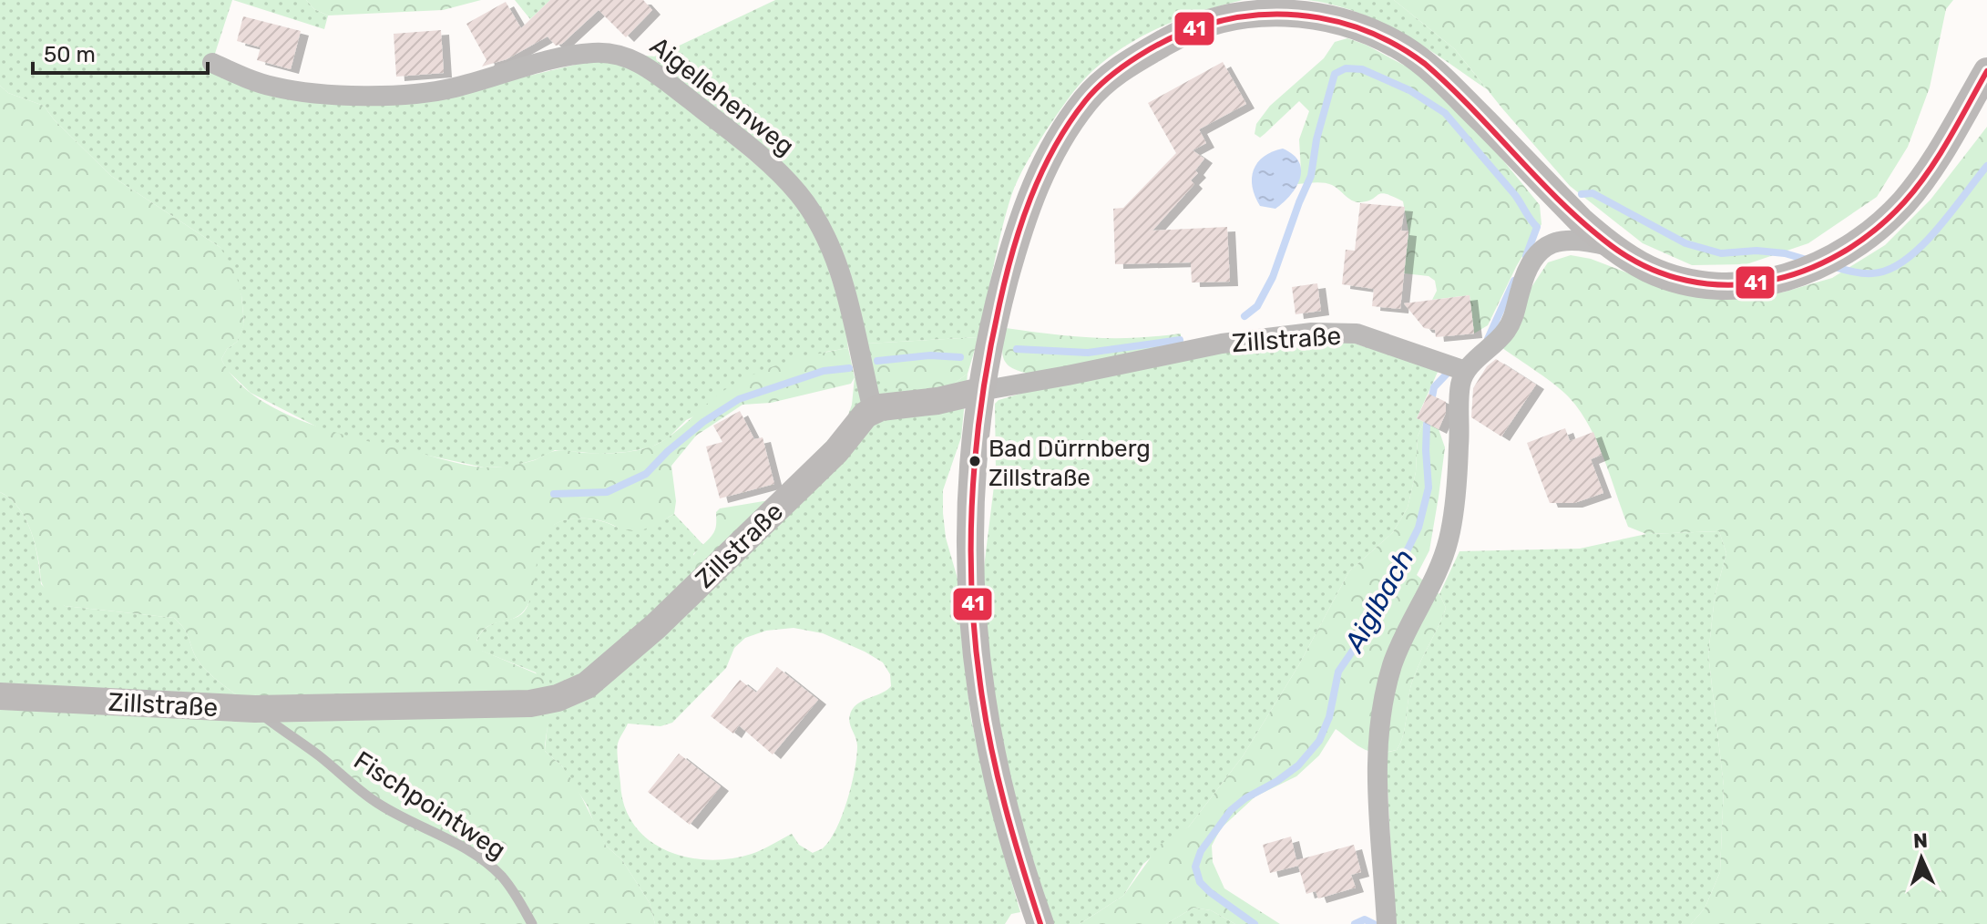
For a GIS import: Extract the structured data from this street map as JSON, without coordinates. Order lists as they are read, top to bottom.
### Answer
{
  "streets": {
    "main road": ["Zillstraße"],
    "street": ["Aigellehenweg"],
    "lane": ["Fischpointweg"]
  },
  "crossings": [
    ["Aigellehenweg", "Zillstraße"],
    ["Zillstraße", "Fischpointweg"]
  ],
  "water": ["Aiglbach"],
  "places": ["Bad Dürrnberg Zillstraße"],
  "lines": ["transit line 41"],
  "scale_bar": "50 m",
  "north": "top"
}
